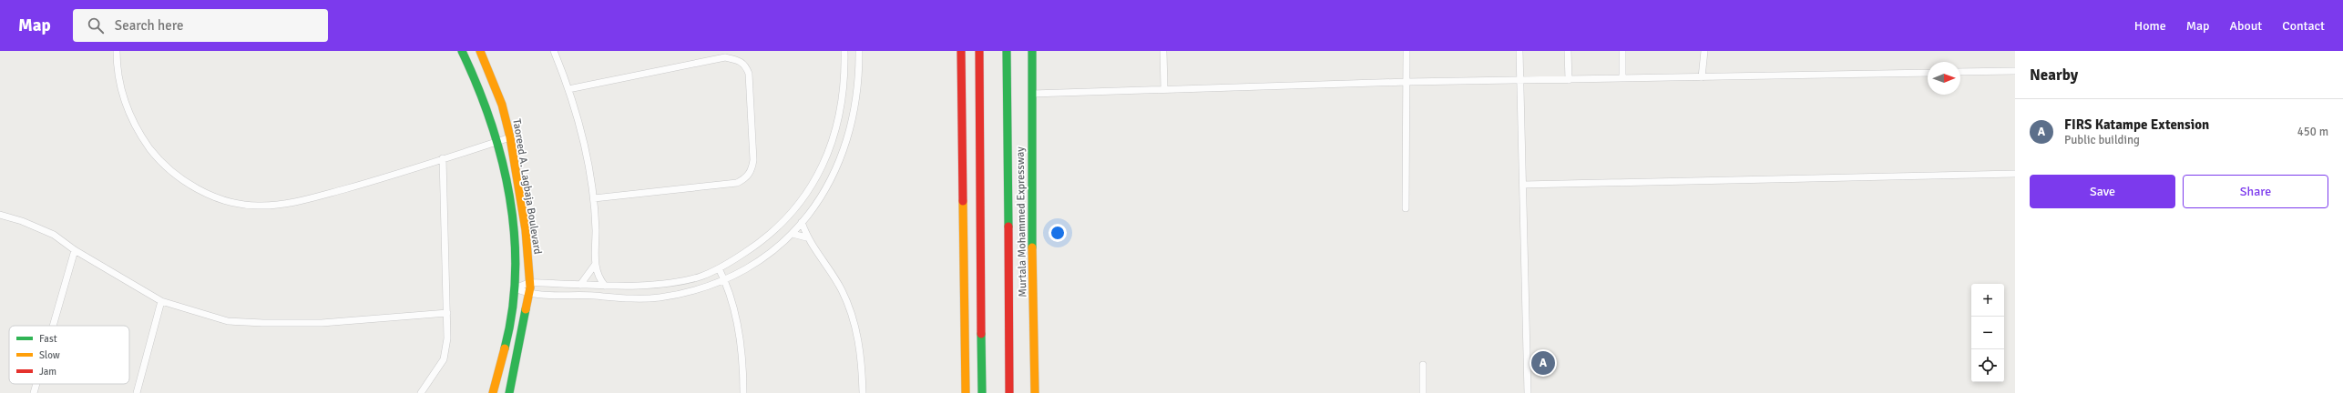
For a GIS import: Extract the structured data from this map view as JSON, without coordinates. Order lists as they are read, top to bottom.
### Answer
{
  "streets": {
    "main road": ["Taoreed A. Lagbaja Boulevard", "Murtala Mohammed Expressway"]
  },
  "legend": ["Fast", "Slow", "Jam"],
  "north": "right",
  "page": {
    "header": "Map",
    "search": "Search here",
    "nav": [
      "Home",
      "Map",
      "About",
      "Contact"
    ],
    "heading": "Nearby",
    "list": [
      {
        "mark": "A",
        "name": "FIRS Katampe Extension",
        "note": "Public building",
        "value": "450 m"
      }
    ],
    "buttons": ["Save", "Share"],
    "map_buttons": ["+", "−"],
    "pins": "A"
  }
}
